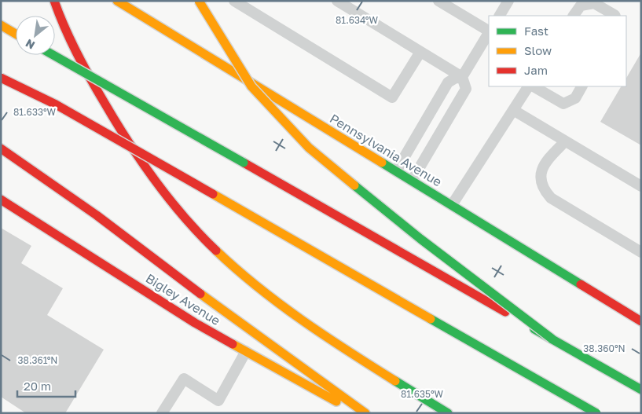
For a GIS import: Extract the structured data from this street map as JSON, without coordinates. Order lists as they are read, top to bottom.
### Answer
{
  "streets": {
    "main road": ["Pennsylvania Avenue", "Bigley Avenue"]
  },
  "legend": ["Fast", "Slow", "Jam"],
  "scale_bar": "20 m",
  "north": "bottom left",
  "coordinates": [
    "81.634°W",
    "81.633°W",
    "38.360°N",
    "38.361°N",
    "81.635°W"
  ]
}
